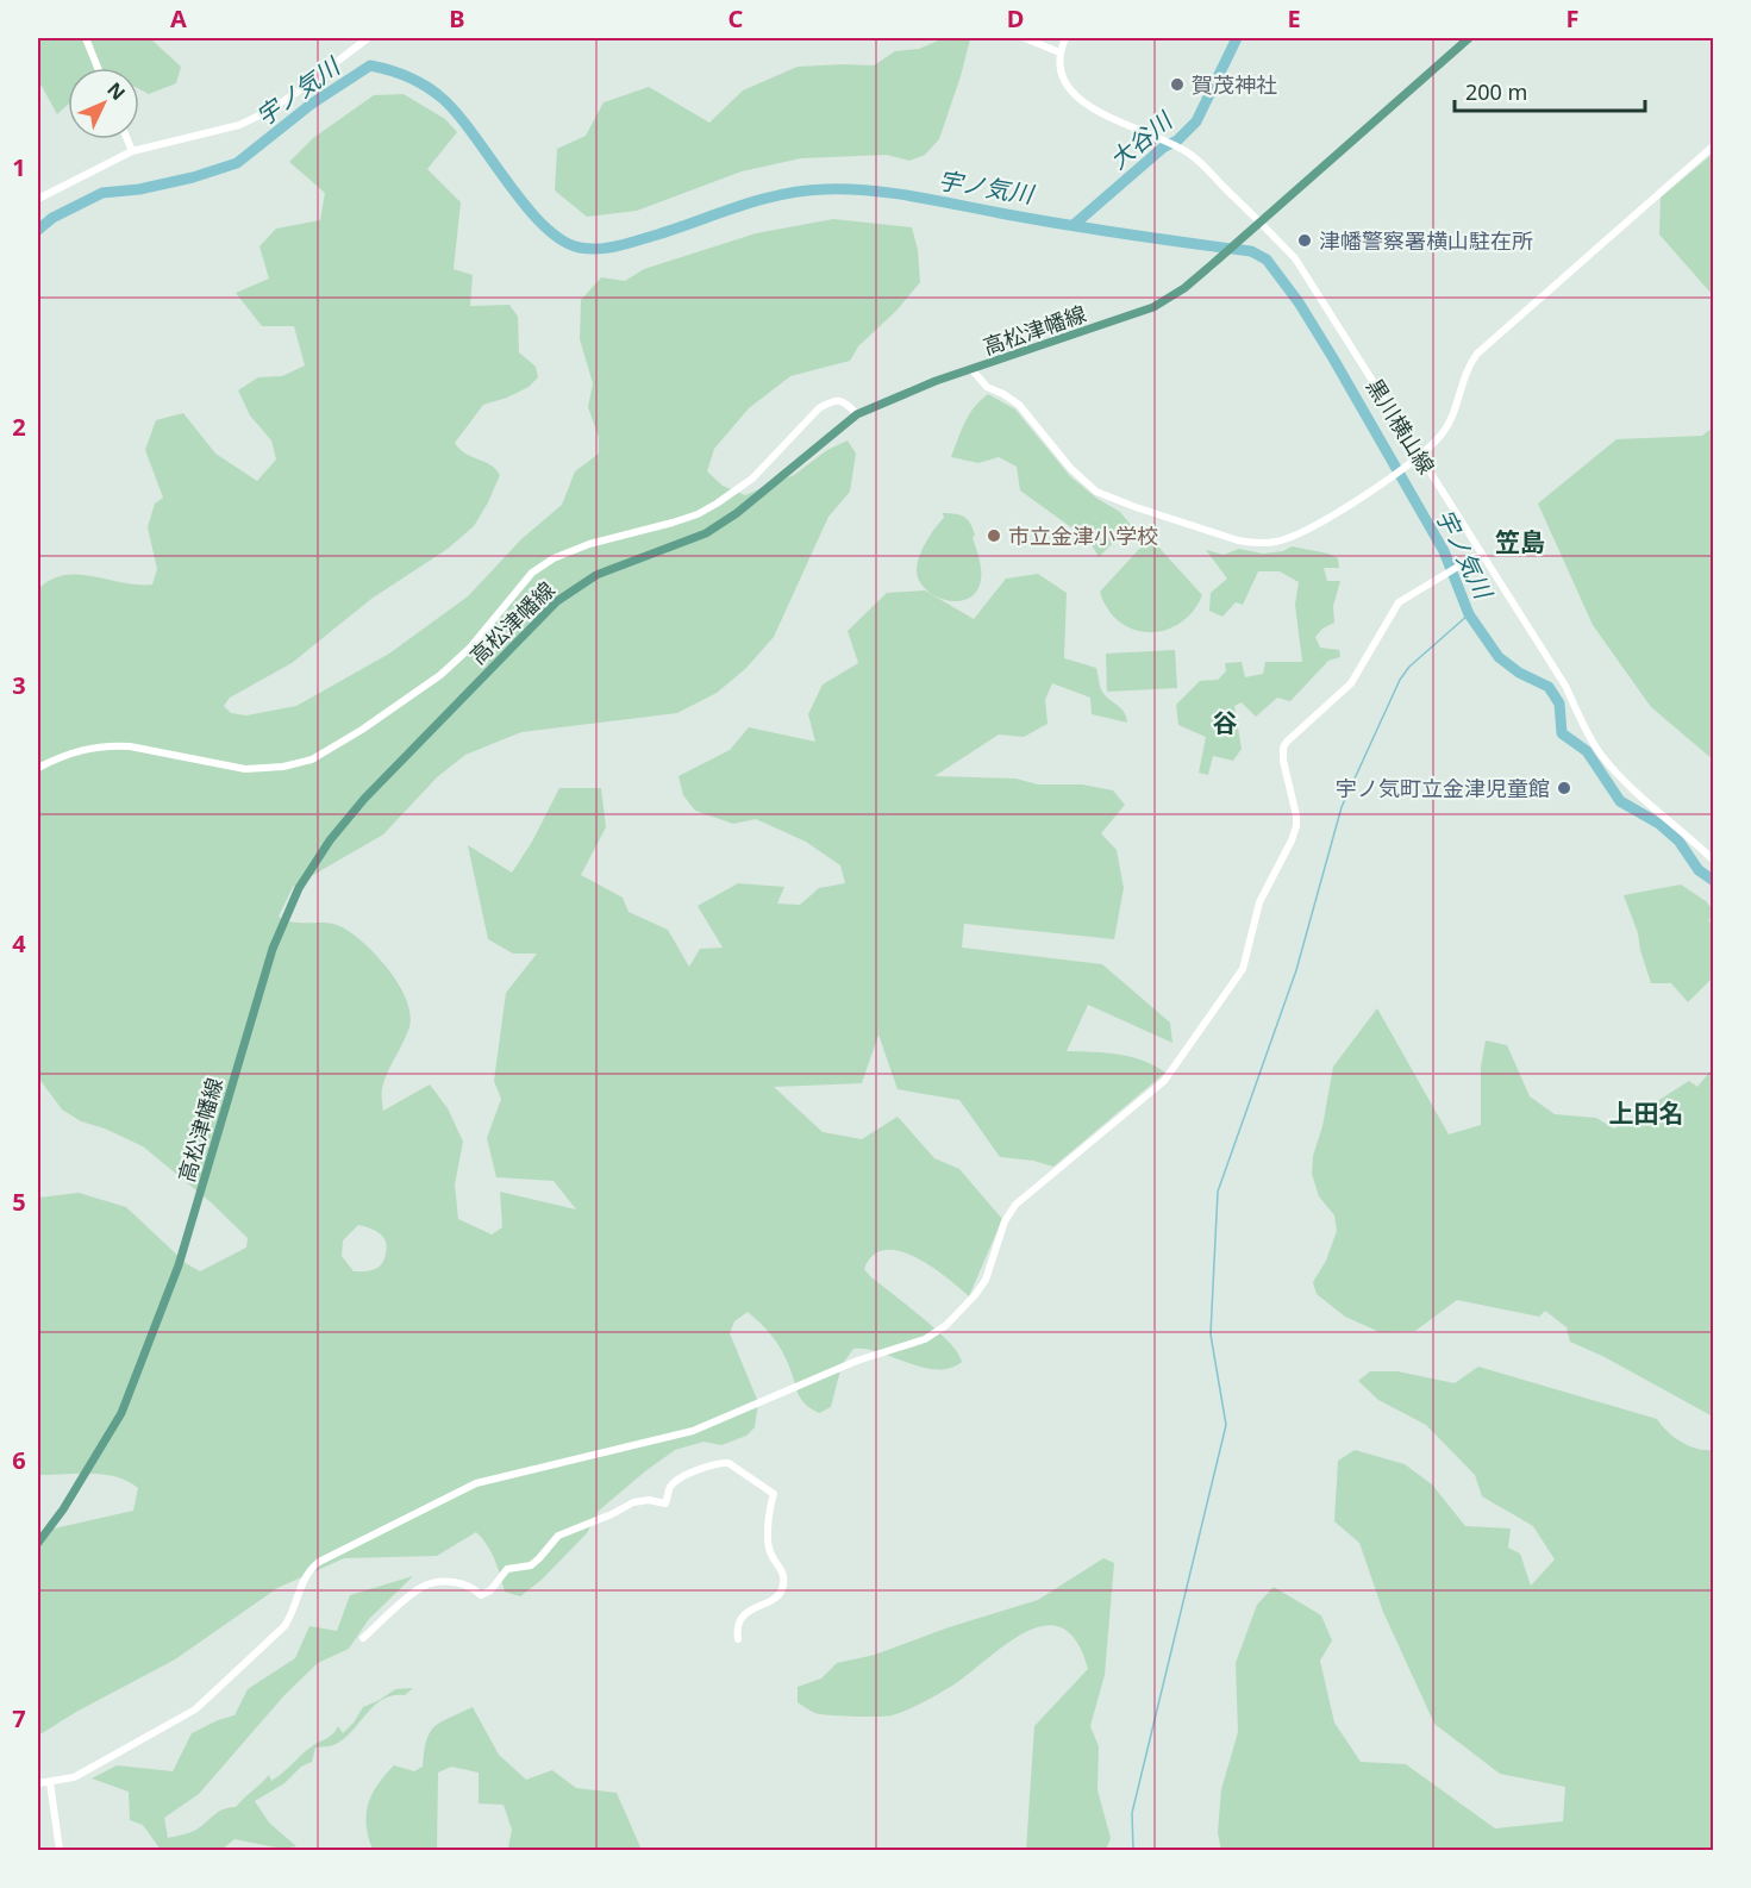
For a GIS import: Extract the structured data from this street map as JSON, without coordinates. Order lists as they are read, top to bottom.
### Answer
{
  "streets": {
    "main road": ["高松津幡線"],
    "street": ["黒川横山線"]
  },
  "crossings": [
    ["高松津幡線", "黒川横山線"]
  ],
  "districts": ["笠島", "谷", "上田名"],
  "water": ["宇ノ気川", "大谷川"],
  "places": [
    "賀茂神社",
    "津幡警察署横山駐在所",
    "市立金津小学校",
    "宇ノ気町立金津児童館"
  ],
  "scale_bar": "200 m",
  "north": "top right",
  "grid": {
    "columns": [
      "A",
      "B",
      "C",
      "D",
      "E",
      "F"
    ],
    "rows": [
      "1",
      "2",
      "3",
      "4",
      "5",
      "6",
      "7"
    ]
  }
}
